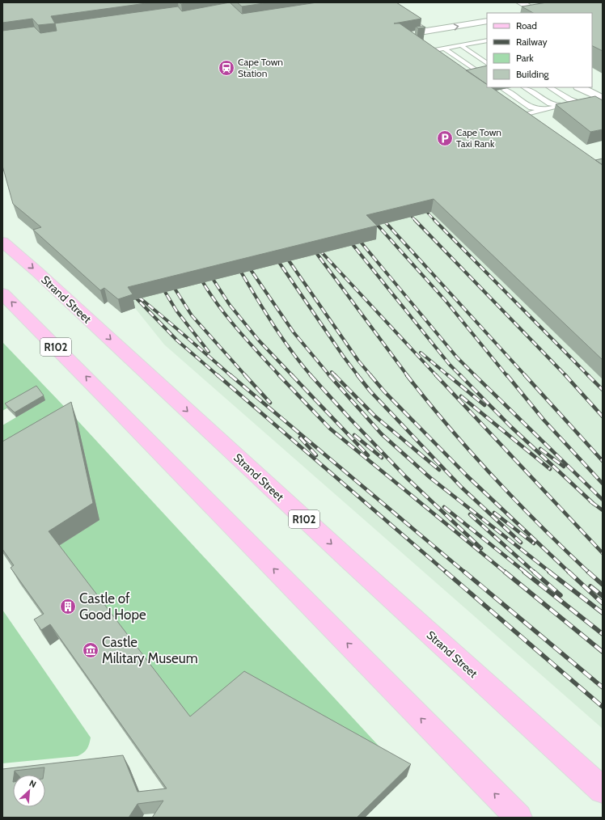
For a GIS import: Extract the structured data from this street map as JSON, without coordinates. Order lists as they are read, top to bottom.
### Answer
{
  "streets": {
    "main road": ["Strand Street", "R102"]
  },
  "places": {
    "station": ["Cape Town Station"],
    "parking": ["Cape Town Taxi Rank"],
    "building": ["Castle of Good Hope"],
    "museum": ["Castle Military Museum"]
  },
  "legend": [
    "Road",
    "Railway",
    "Park",
    "Building"
  ],
  "north": "top right"
}
